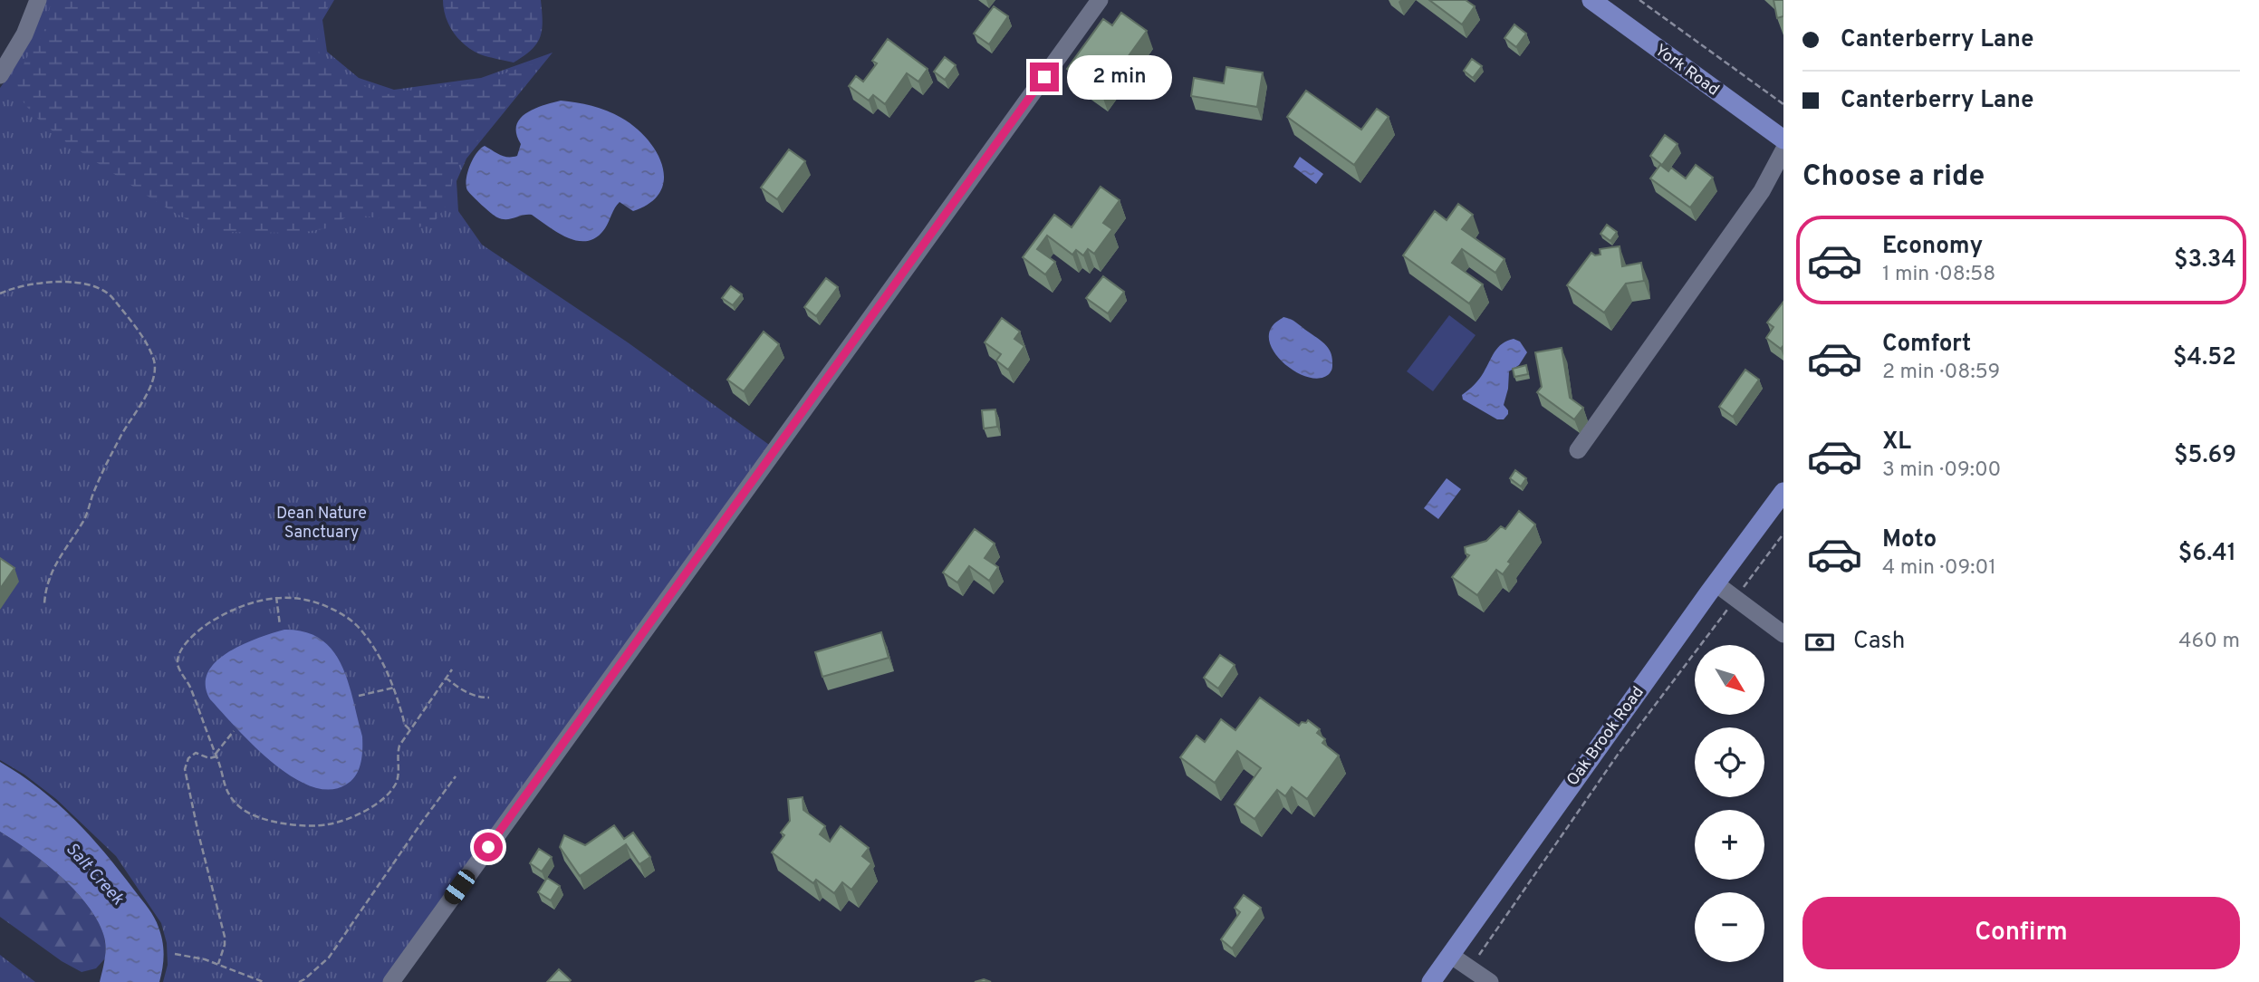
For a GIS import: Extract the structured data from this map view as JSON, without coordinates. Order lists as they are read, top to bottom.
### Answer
{
  "streets": {
    "main road": ["York Road", "Oak Brook Road"]
  },
  "water": ["Salt Creek"],
  "parks": ["Dean Nature Sanctuary"],
  "north": "bottom right",
  "page": {
    "banner": ["Canterberry Lane", "Canterberry Lane"],
    "bubble": "2 min",
    "heading": "Choose a ride",
    "list": [
      {
        "name": "Economy",
        "note": "1 min · 08:58",
        "value": "$3.34"
      },
      {
        "name": "Comfort",
        "note": "2 min · 08:59",
        "value": "$4.52"
      },
      {
        "name": "XL",
        "note": "3 min · 09:00",
        "value": "$5.69"
      },
      {
        "name": "Moto",
        "note": "4 min · 09:01",
        "value": "$6.41"
      }
    ],
    "pay": ["Cash", "460 m"],
    "map_buttons": ["+", "−"],
    "buttons": "Confirm"
  }
}
